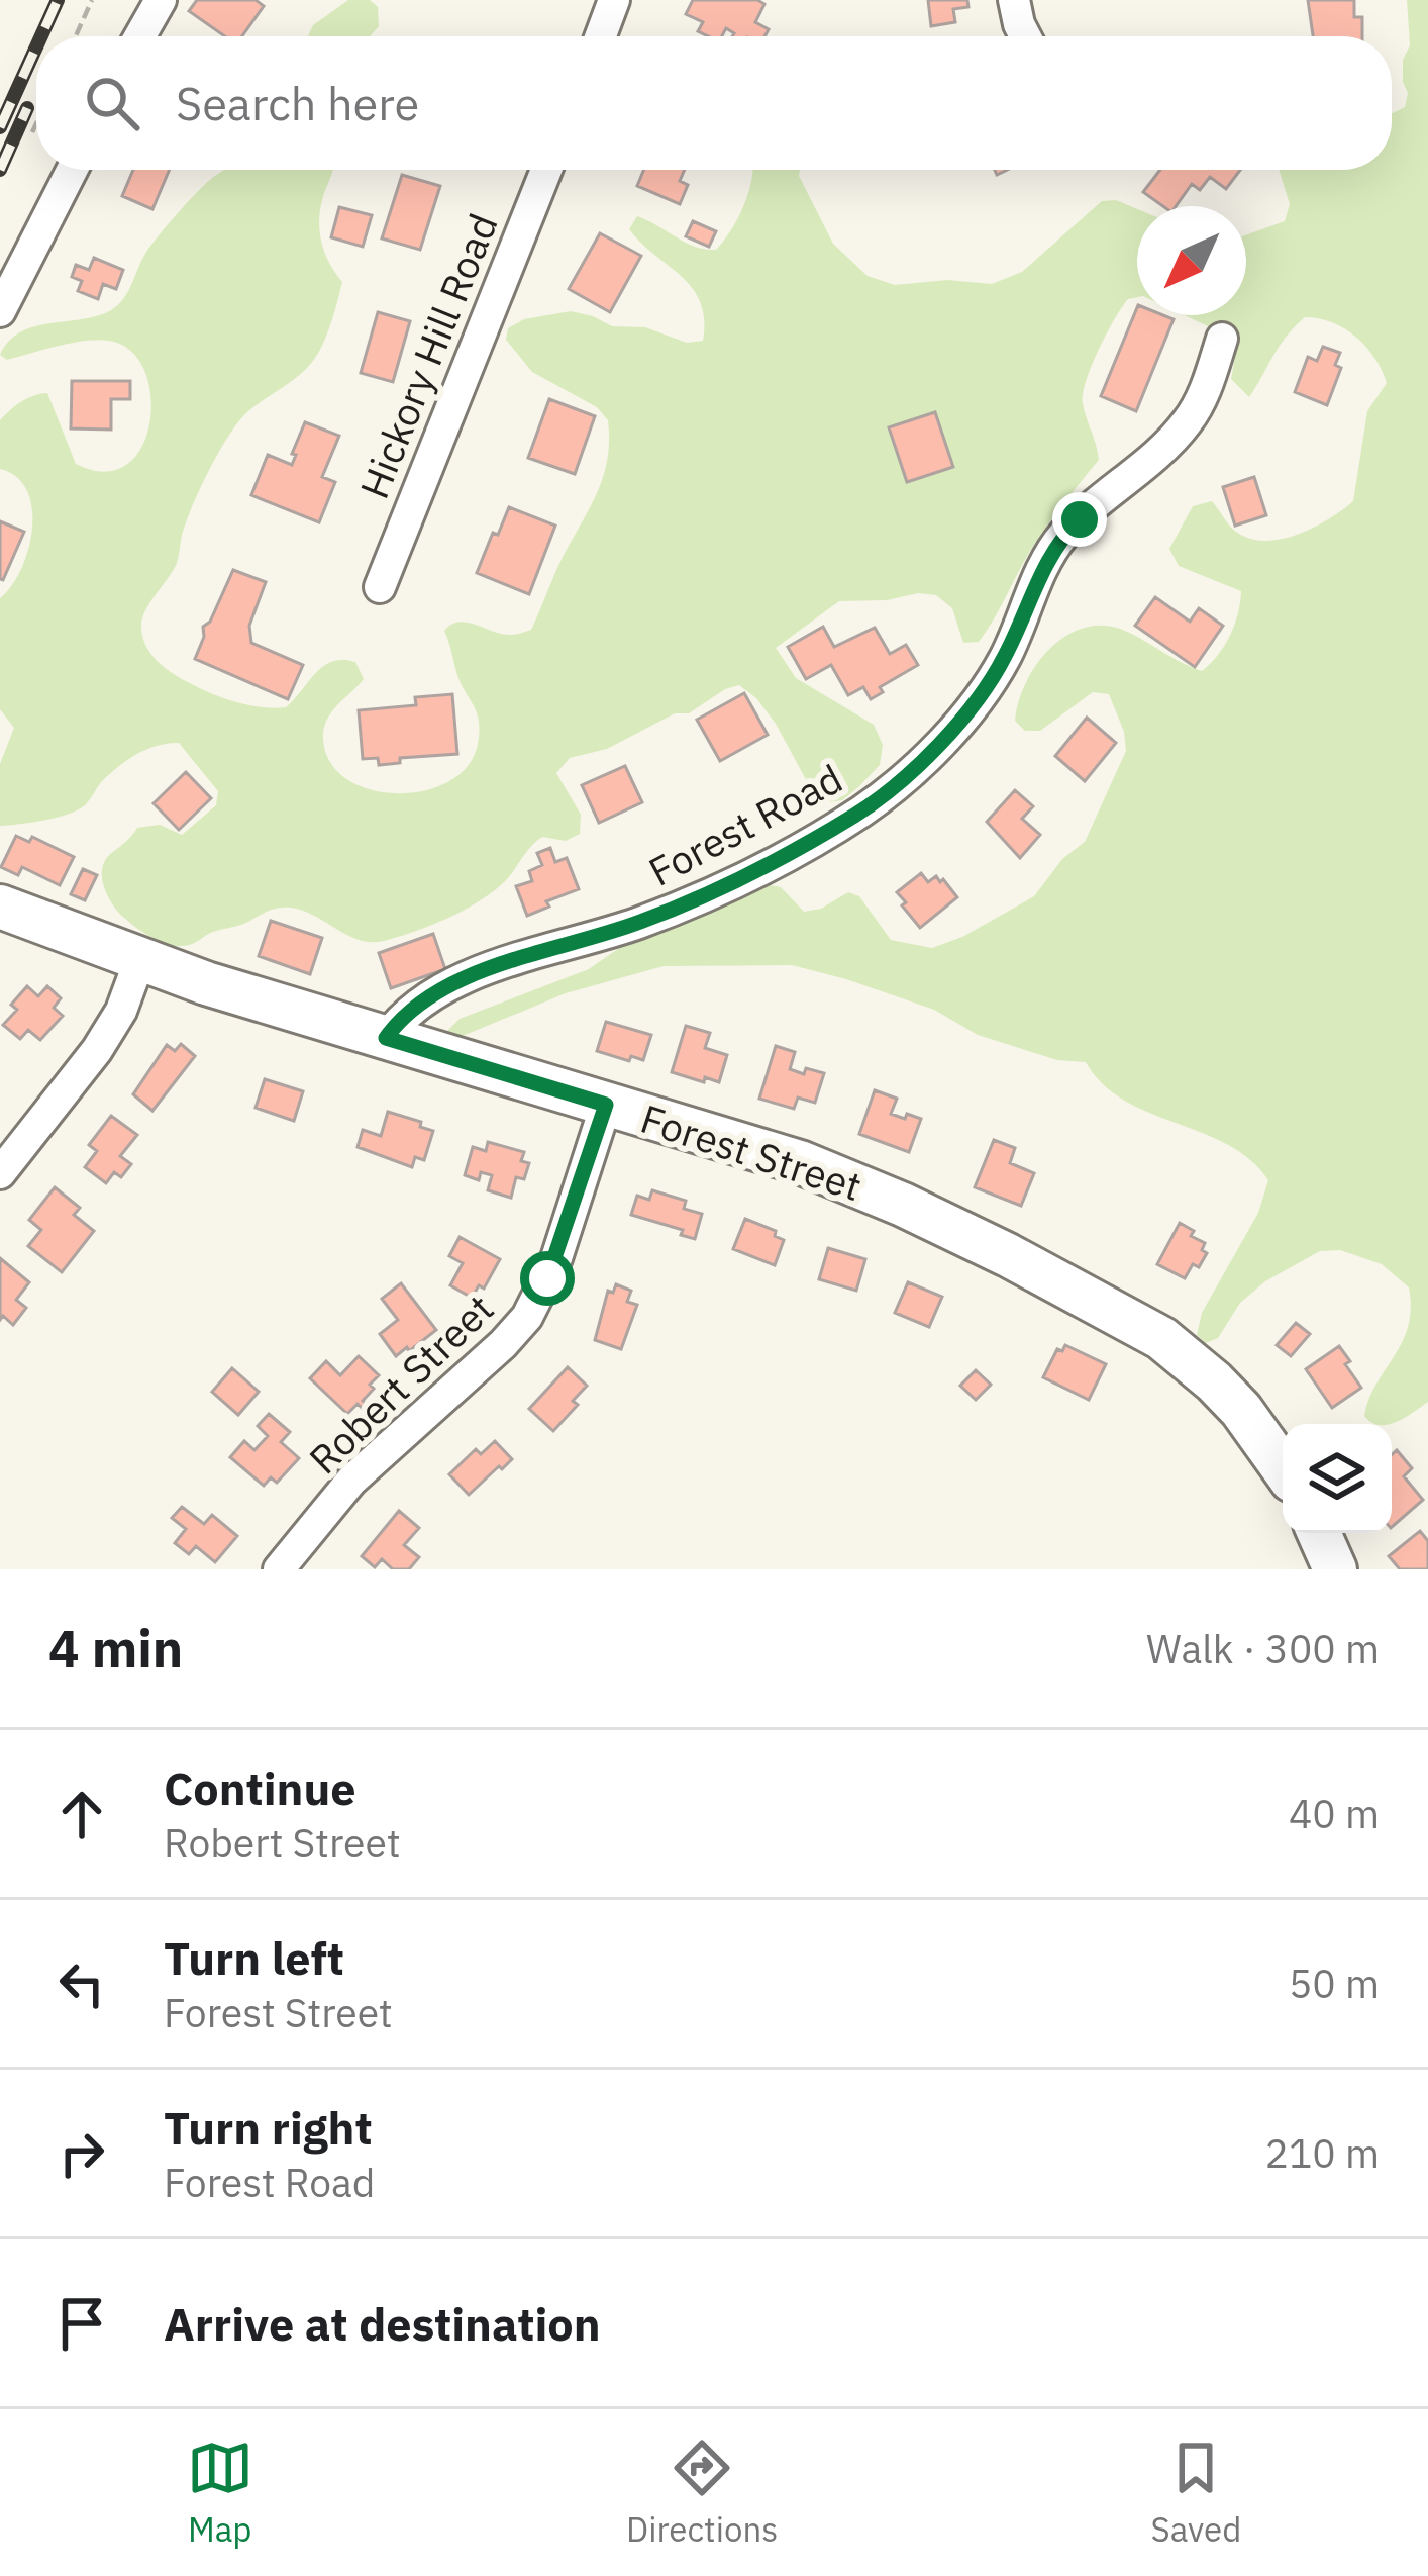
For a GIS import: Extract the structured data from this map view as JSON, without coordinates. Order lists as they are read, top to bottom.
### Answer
{
  "streets": {
    "main road": ["Forest Street"],
    "street": ["Hickory Hill Road", "Forest Road", "Robert Street"]
  },
  "crossings": [
    ["Forest Road", "Forest Street"],
    ["Forest Street", "Robert Street"]
  ],
  "north": "bottom left",
  "page": {
    "search": "Search here",
    "heading": ["4 min", "Walk · 300 m"],
    "list": [
      ["Continue", "Robert Street", "40 m"],
      ["Turn left", "Forest Street", "50 m"],
      ["Turn right", "Forest Road", "210 m"],
      "Arrive at destination"
    ],
    "nav": ["Map", "Directions", "Saved"]
  }
}
